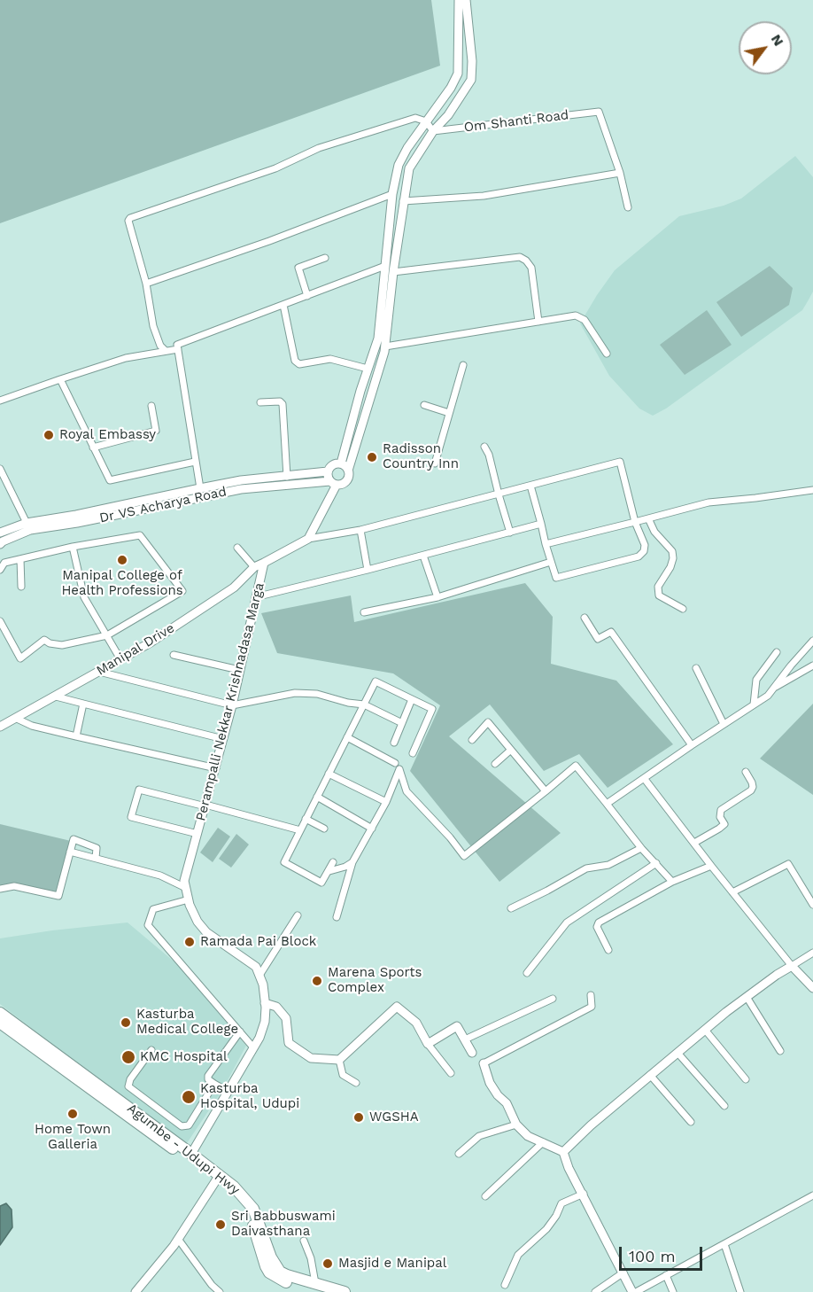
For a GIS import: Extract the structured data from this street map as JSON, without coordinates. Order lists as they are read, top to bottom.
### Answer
{
  "streets": {
    "highway": ["Agumbe - Udupi Hwy"],
    "street": [
      "Om Shanti Road",
      "Dr VS Acharya Road",
      "Manipal Drive",
      "Perampalli Nekkar Krishnadasa Marga"
    ]
  },
  "crossings": [
    ["Manipal Drive", "Perampalli Nekkar Krishnadasa Marga"]
  ],
  "places": [
    "Royal Embassy",
    "Radisson Country Inn",
    "Manipal College of Health Professions",
    "Ramada Pai Block",
    "Marena Sports Complex",
    "Kasturba Medical College",
    "KMC Hospital",
    "Kasturba Hospital, Udupi",
    "Home Town Galleria",
    "WGSHA",
    "Sri Babbuswami Daivasthana",
    "Masjid e Manipal"
  ],
  "scale_bar": "100 m",
  "north": "top right"
}
